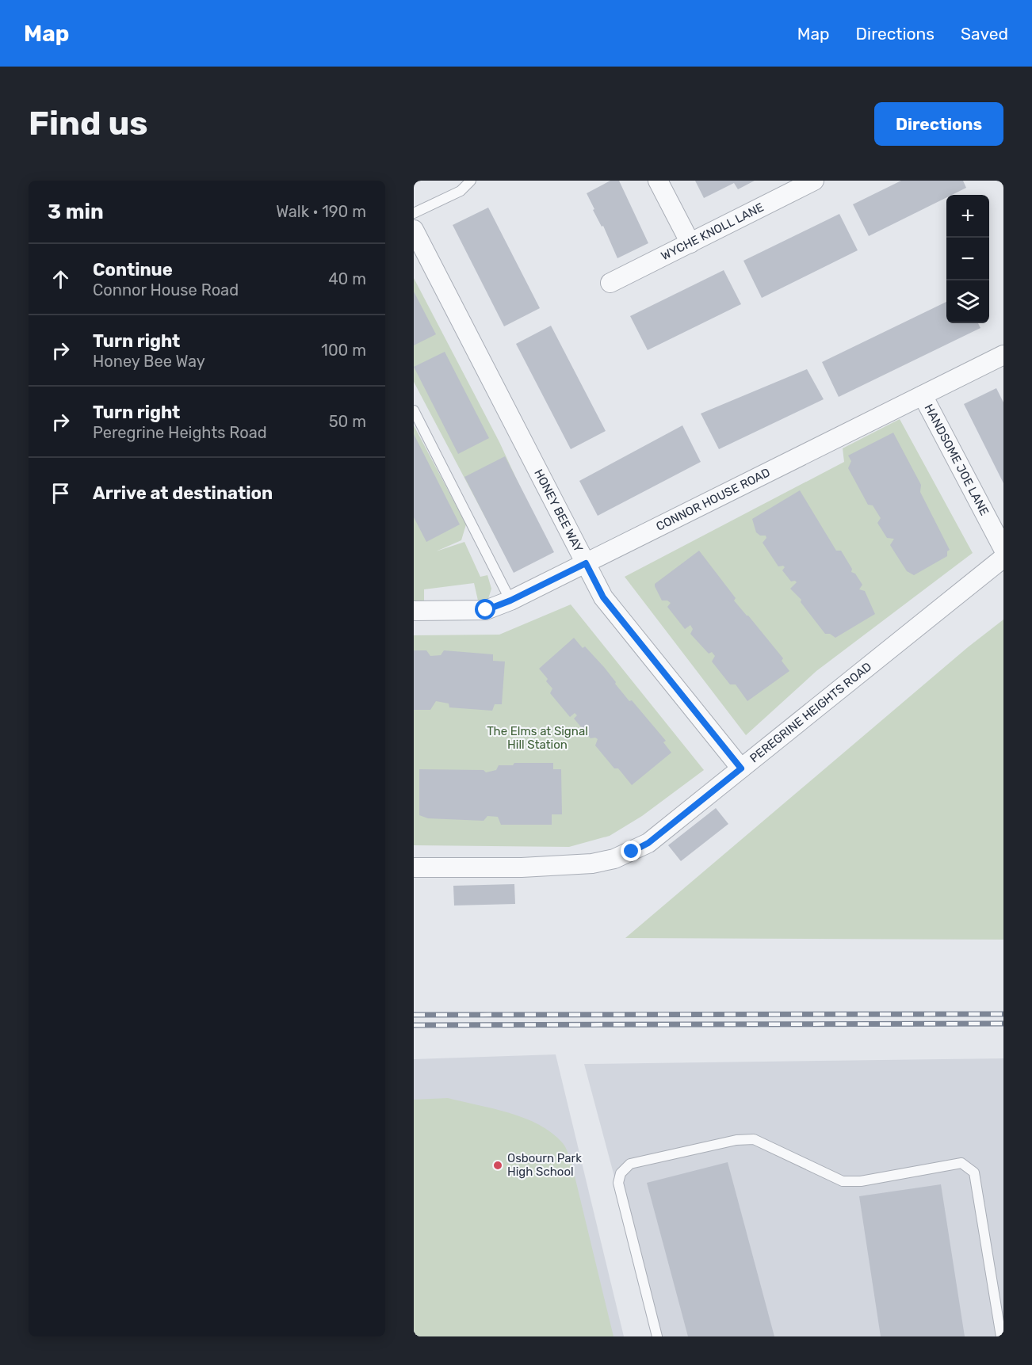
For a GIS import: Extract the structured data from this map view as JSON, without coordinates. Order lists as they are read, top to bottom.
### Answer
{
  "streets": {
    "street": [
      "WYCHE KNOLL LANE",
      "HANDSOME JOE LANE",
      "CONNOR HOUSE ROAD",
      "HONEY BEE WAY",
      "PEREGRINE HEIGHTS ROAD"
    ]
  },
  "crossings": [
    ["HANDSOME JOE LANE", "CONNOR HOUSE ROAD"],
    ["CONNOR HOUSE ROAD", "HONEY BEE WAY"],
    ["HONEY BEE WAY", "PEREGRINE HEIGHTS ROAD"]
  ],
  "parks": ["The Elms at Signal Hill Station"],
  "places": ["Osbourn Park High School"],
  "page": {
    "header": "Map",
    "nav": ["Map", "Directions", "Saved"],
    "buttons": "Directions",
    "title": "Find us",
    "heading": ["3 min", "Walk · 190 m"],
    "map_buttons": ["+", "−"],
    "list": [
      ["Continue", "Connor House Road", "40 m"],
      ["Turn right", "Honey Bee Way", "100 m"],
      ["Turn right", "Peregrine Heights Road", "50 m"],
      "Arrive at destination"
    ]
  }
}
